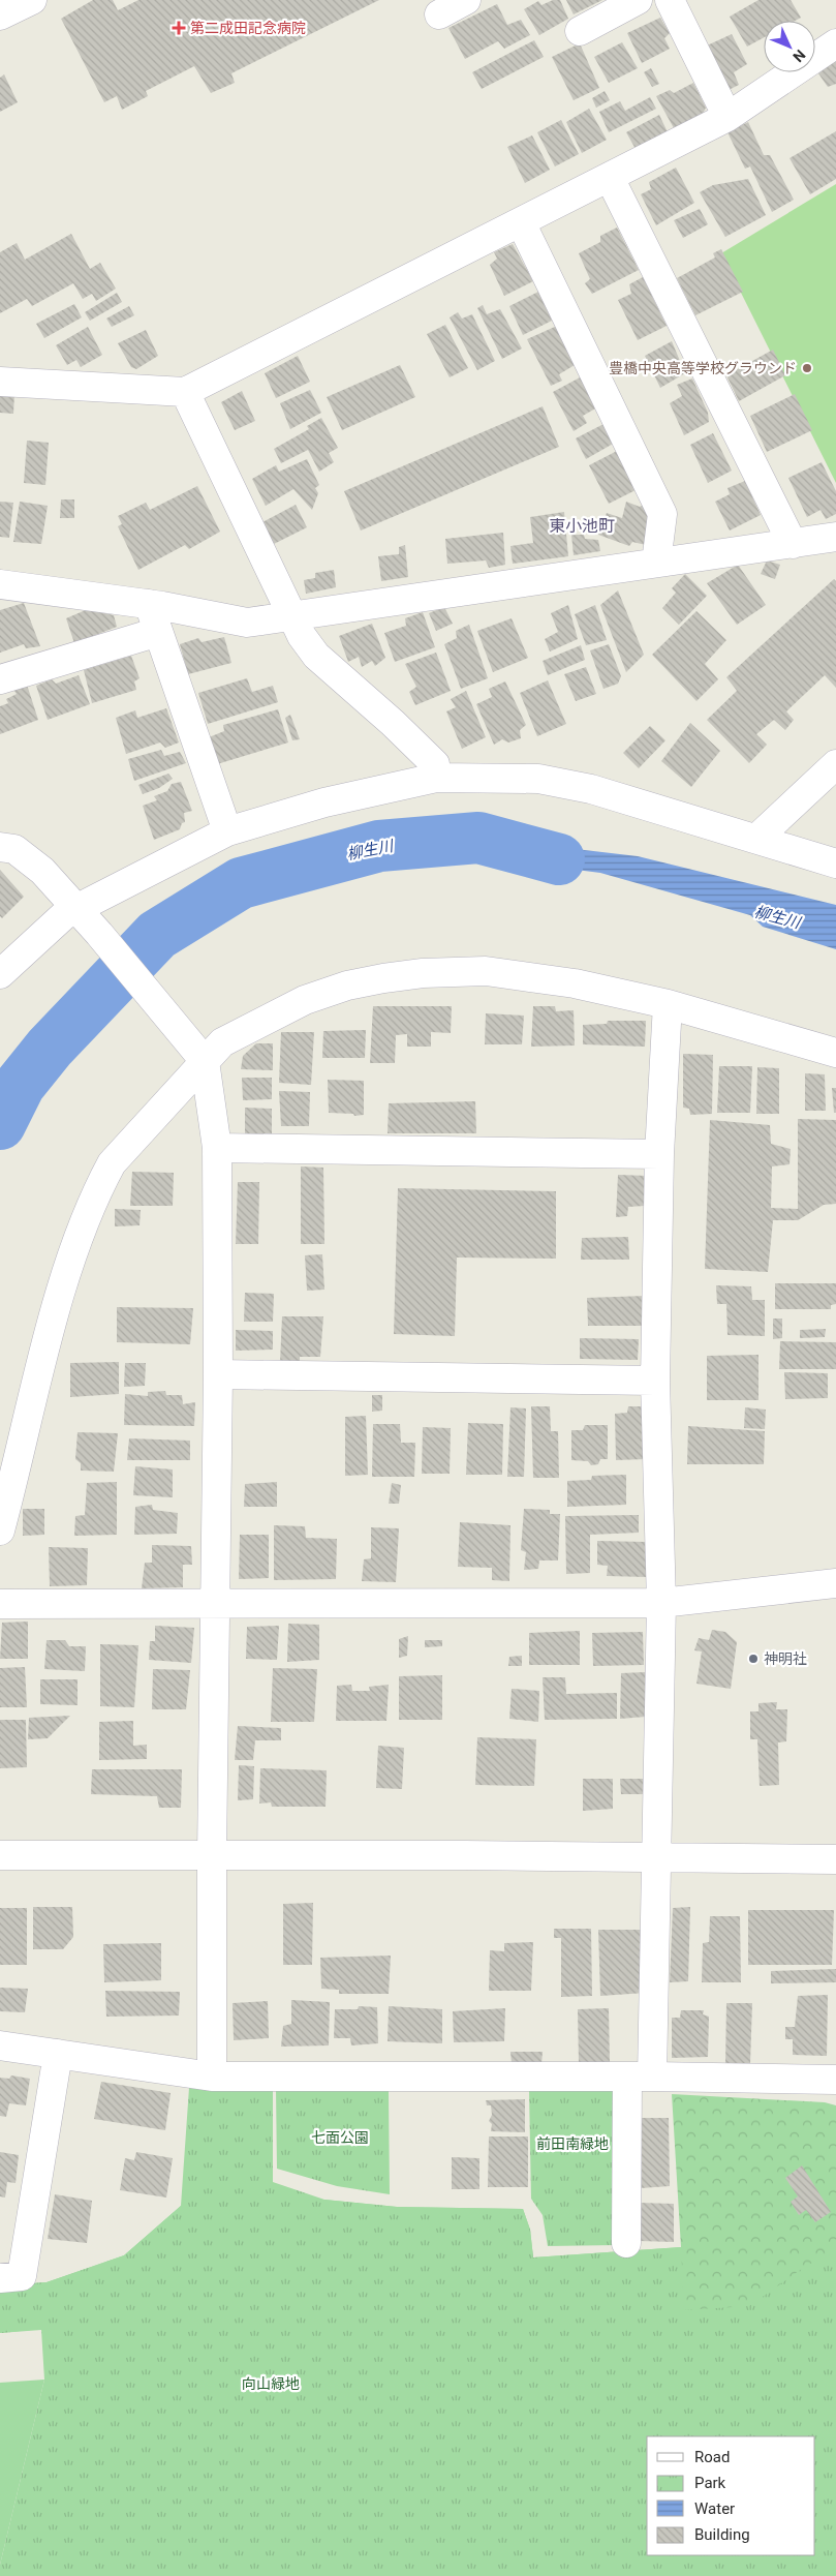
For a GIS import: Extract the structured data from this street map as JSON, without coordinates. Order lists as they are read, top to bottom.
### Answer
{
  "districts": ["東小池町"],
  "water": ["柳生川"],
  "parks": ["七面公園", "前田南緑地", "向山緑地"],
  "places": {
    "health": ["第二成田記念病院"],
    "other": ["豊橋中央高等学校グラウンド", "神明社"]
  },
  "legend": [
    "Road",
    "Park",
    "Water",
    "Building"
  ],
  "north": "bottom right"
}
